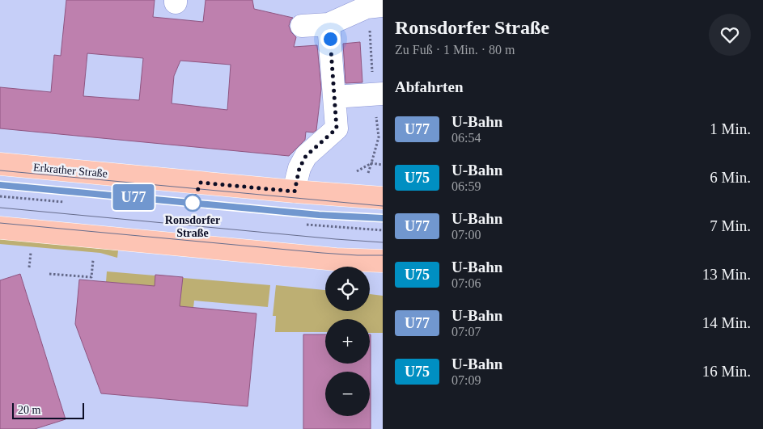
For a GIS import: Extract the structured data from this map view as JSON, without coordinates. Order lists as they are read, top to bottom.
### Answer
{
  "streets": {
    "main road": ["Erkrather Straße"]
  },
  "places": ["Ronsdorfer Straße"],
  "lines": ["metro line U77"],
  "scale_bar": "20 m",
  "page": {
    "on_map": "U77",
    "heading": [
      ["Ronsdorfer Straße", "Zu Fuß · 1 Min. · 80 m"],
      "Abfahrten"
    ],
    "list": [
      {
        "mark": "U77",
        "name": "U-Bahn",
        "note": "06:54",
        "value": "1 Min."
      },
      {
        "mark": "U75",
        "name": "U-Bahn",
        "note": "06:59",
        "value": "6 Min."
      },
      {
        "mark": "U77",
        "name": "U-Bahn",
        "note": "07:00",
        "value": "7 Min."
      },
      {
        "mark": "U75",
        "name": "U-Bahn",
        "note": "07:06",
        "value": "13 Min."
      },
      {
        "mark": "U77",
        "name": "U-Bahn",
        "note": "07:07",
        "value": "14 Min."
      },
      {
        "mark": "U75",
        "name": "U-Bahn",
        "note": "07:09",
        "value": "16 Min."
      }
    ],
    "map_buttons": ["+", "−"],
    "scale": "20 m"
  }
}
